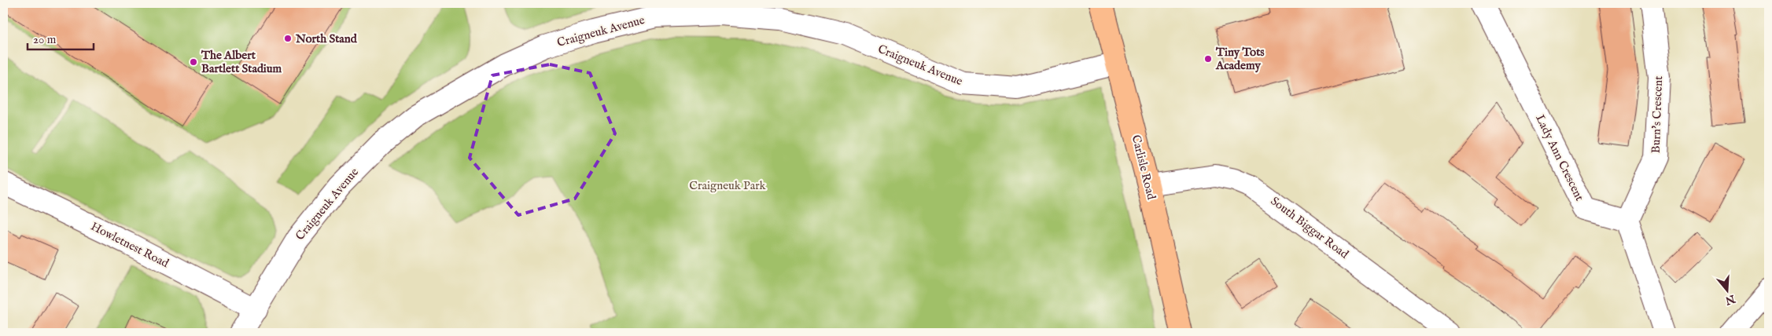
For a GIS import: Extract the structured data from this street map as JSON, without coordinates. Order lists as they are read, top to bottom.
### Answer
{
  "streets": {
    "main road": ["Carlisle Road"],
    "street": [
      "Craigneuk Avenue",
      "Burn's Crescent",
      "Lady Ann Crescent",
      "South Biggar Road",
      "Howletnest Road"
    ]
  },
  "crossings": [
    ["Craigneuk Avenue", "Carlisle Road"],
    ["Craigneuk Avenue", "Howletnest Road"],
    ["Burn's Crescent", "Lady Ann Crescent"],
    ["Carlisle Road", "South Biggar Road"]
  ],
  "parks": ["Craigneuk Park"],
  "places": ["North Stand", "Tiny Tots Academy", "The Albert Bartlett Stadium"],
  "scale_bar": "20 m",
  "north": "bottom"
}
